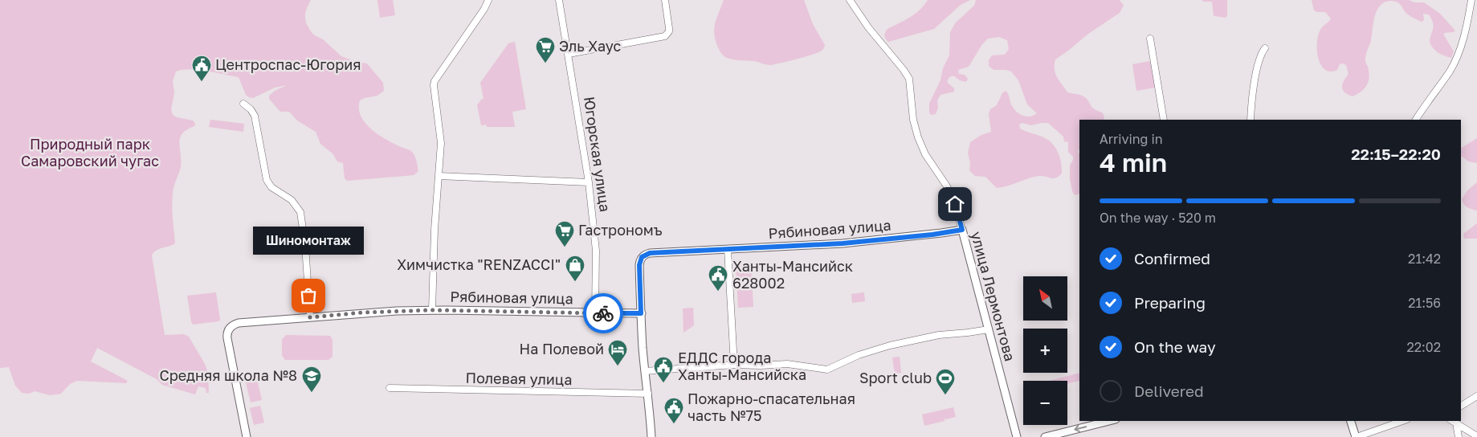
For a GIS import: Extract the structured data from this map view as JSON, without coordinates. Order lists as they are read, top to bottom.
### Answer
{
  "streets": {
    "street": [
      "Югорская улица",
      "Рябиновая улица",
      "улица Лермонтова",
      "Полевая улица"
    ]
  },
  "crossings": [
    ["Югорская улица", "Рябиновая улица"],
    ["Рябиновая улица", "улица Лермонтова"]
  ],
  "parks": ["Природный парк Самаровский чугас"],
  "places": {
    "supermarket": ["Эль Хаус", "Гастрономъ"],
    "public building": [
      "Центроспас-Югория",
      "Ханты-Мансийск 628002",
      "ЕДДС города Ханты-Мансийска",
      "Пожарно-спасательная часть №75"
    ],
    "shop": ["Химчистка \"RENZACCI\""],
    "other": ["Шиномонтаж"],
    "hotel": ["На Полевой"],
    "school or university": ["Средняя школа №8"],
    "sports": ["Sport club"]
  },
  "north": "top left",
  "page": {
    "heading": ["4 min", "Arriving in", "22:15–22:20"],
    "bar": "On the way · 520 m",
    "bubble": "Шиномонтаж",
    "list": [
      ["Confirmed", "21:42"],
      ["Preparing", "21:56"],
      ["On the way", "22:02"],
      "Delivered"
    ],
    "map_buttons": ["+", "−"]
  }
}
